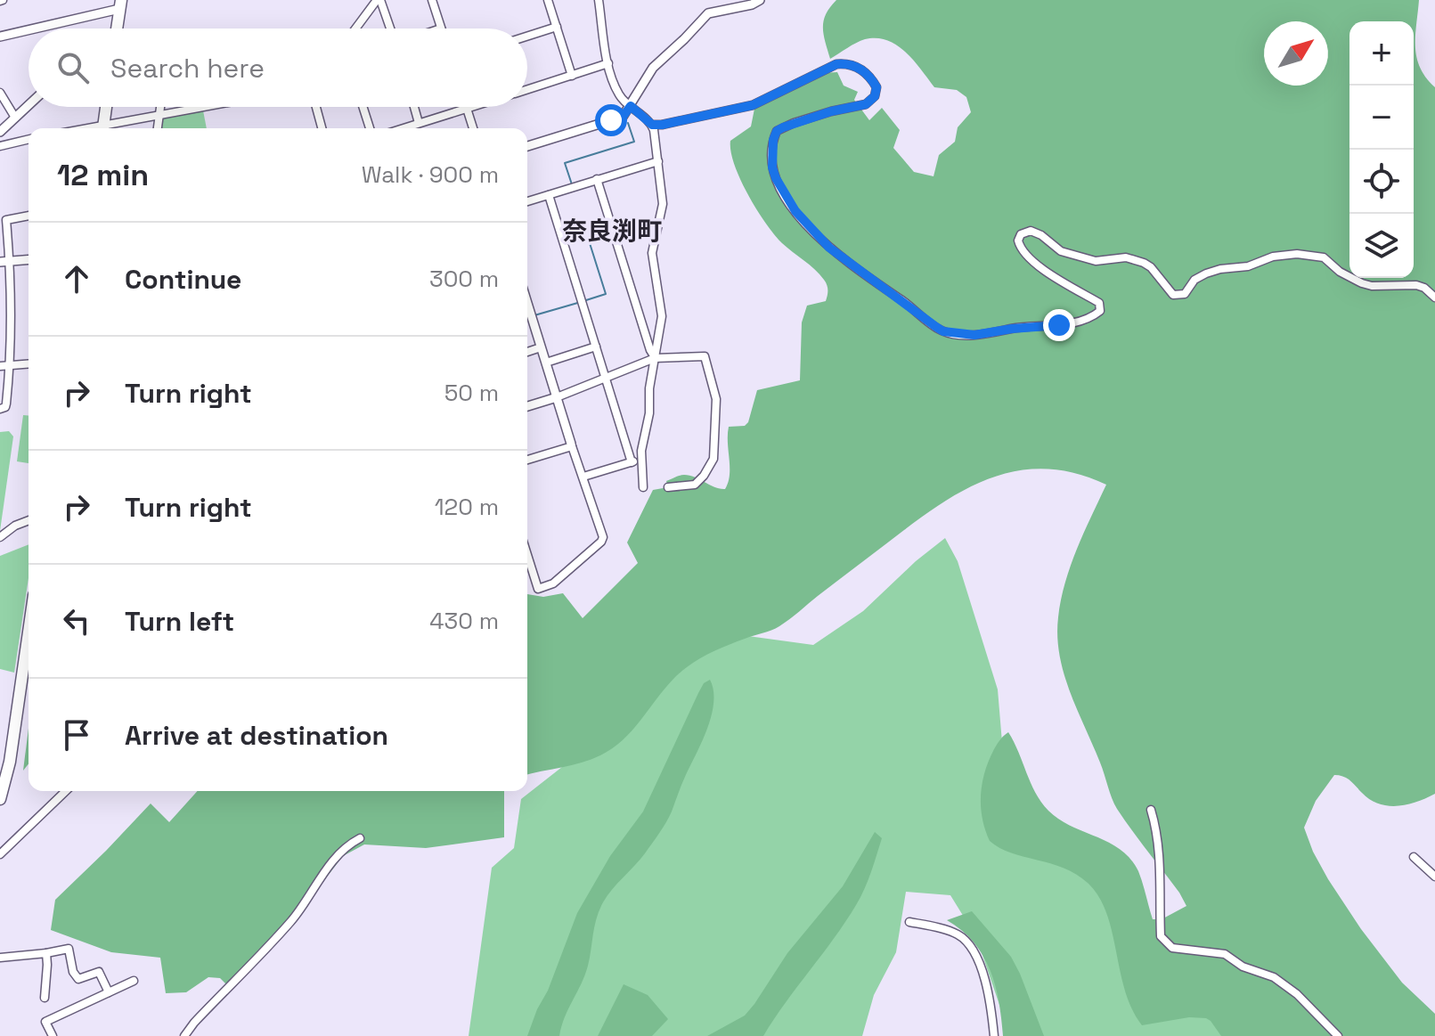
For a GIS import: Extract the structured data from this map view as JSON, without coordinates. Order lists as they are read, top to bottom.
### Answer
{
  "districts": ["奈良渕町"],
  "north": "top right",
  "page": {
    "map_buttons": ["+", "−"],
    "search": "Search here",
    "heading": ["12 min", "Walk · 900 m"],
    "list": [
      ["Continue", "300 m"],
      ["Turn right", "50 m"],
      ["Turn right", "120 m"],
      ["Turn left", "430 m"],
      "Arrive at destination"
    ]
  }
}
